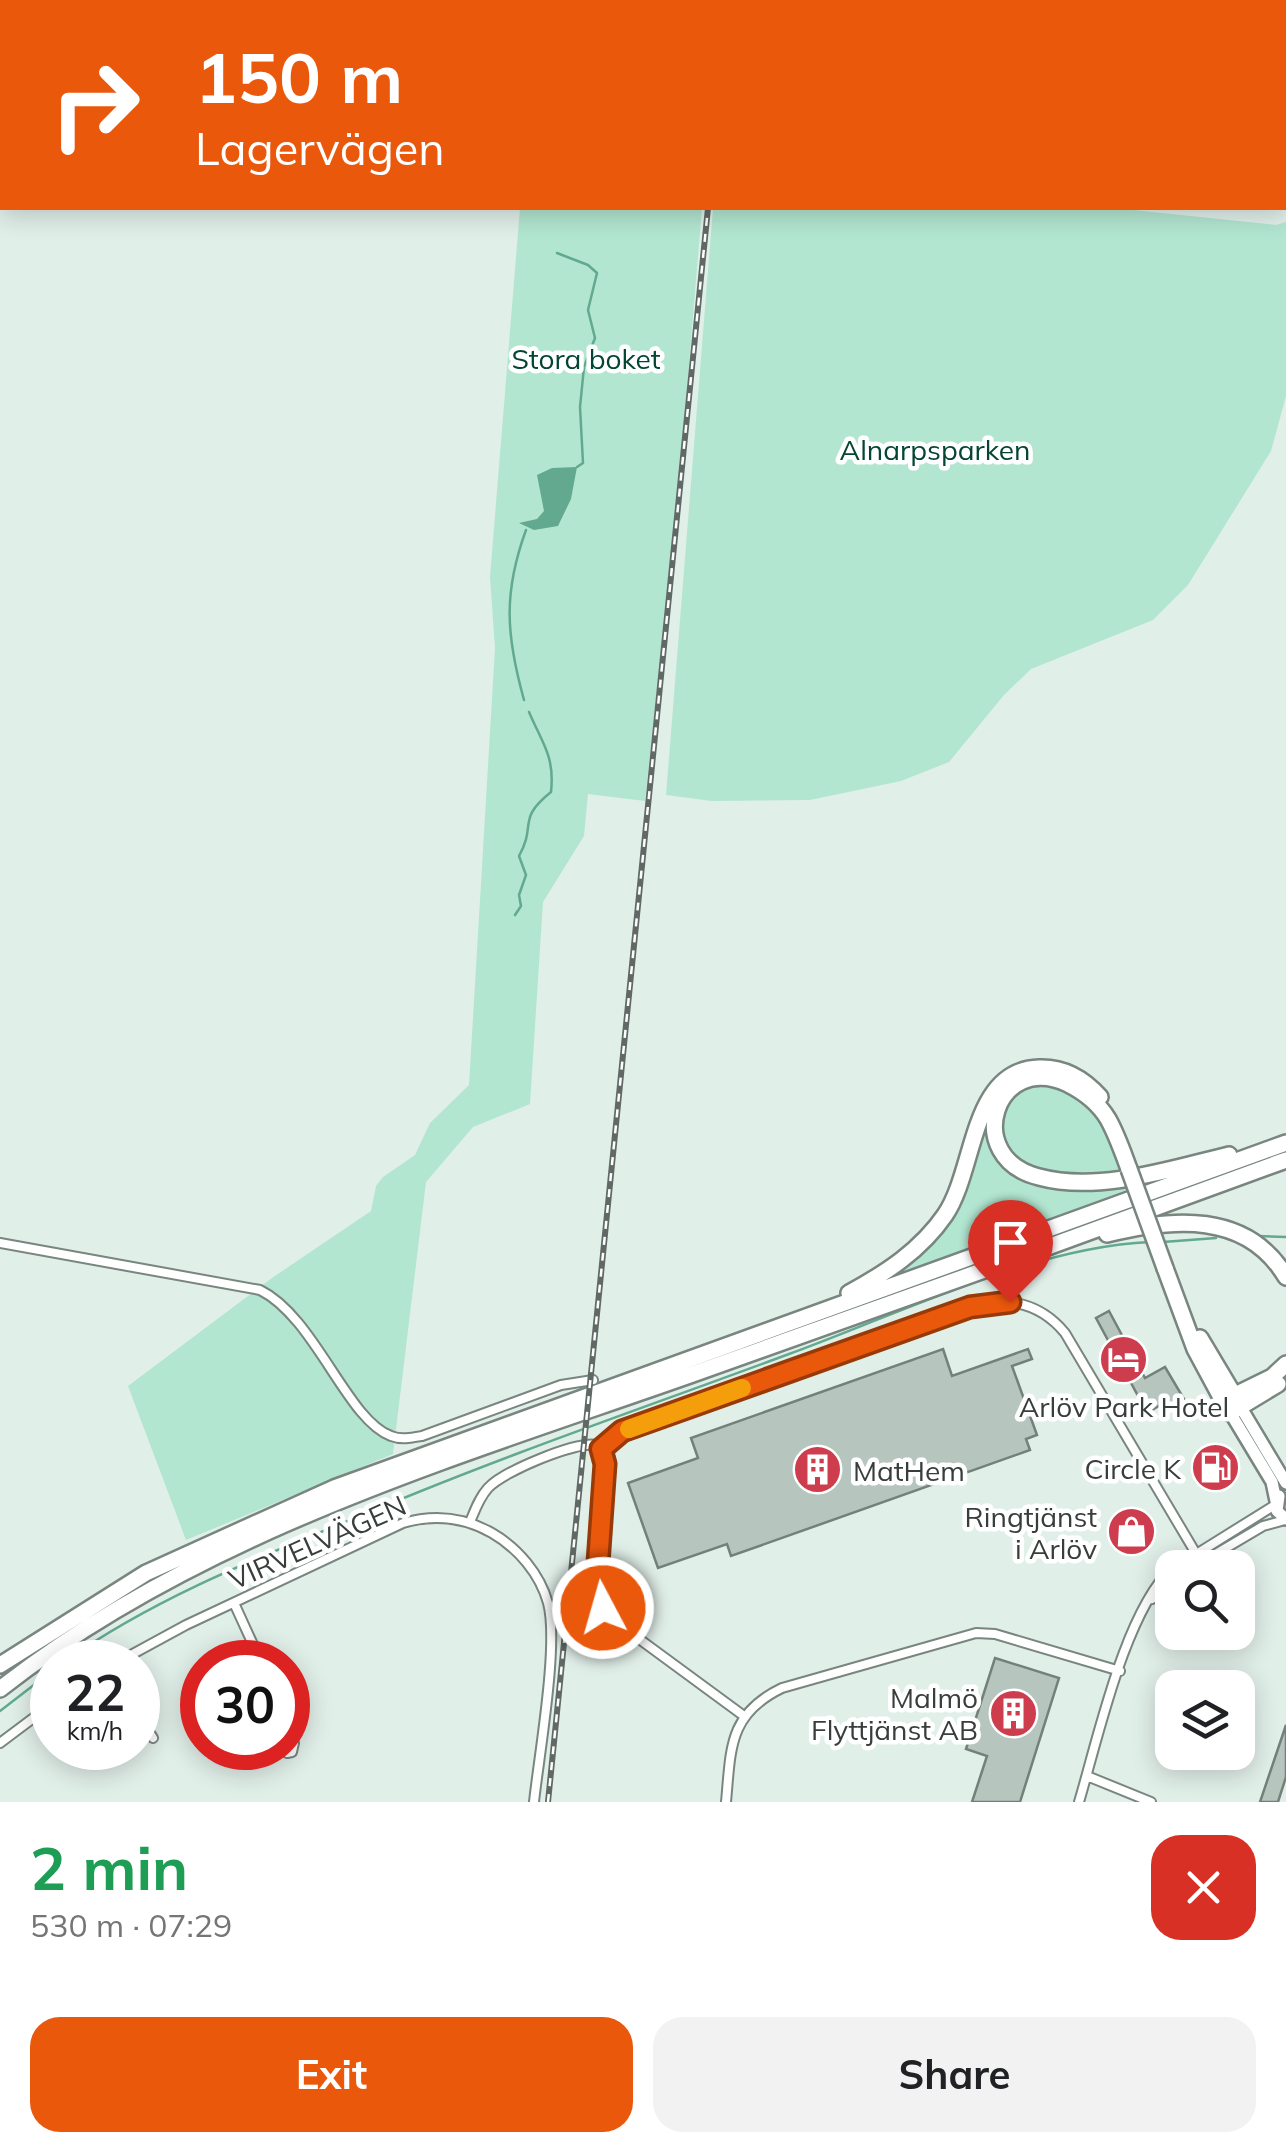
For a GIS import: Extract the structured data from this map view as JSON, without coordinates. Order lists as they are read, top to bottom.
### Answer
{
  "streets": {
    "street": ["VIRVELVÄGEN"]
  },
  "parks": ["Stora boket", "Alnarpsparken"],
  "places": {
    "hotel": ["Arlöv Park Hotel"],
    "fuel station": ["Circle K"],
    "building": ["MatHem", "Malmö Flyttjänst AB"],
    "shop": ["Ringtjänst i Arlöv"]
  },
  "page": {
    "turn": ["150 m", "Lagervägen"],
    "speed": "22 km/h",
    "limit": "30",
    "heading": ["2 min", "530 m · 07:29"],
    "buttons": ["Exit", "Share"]
  }
}
